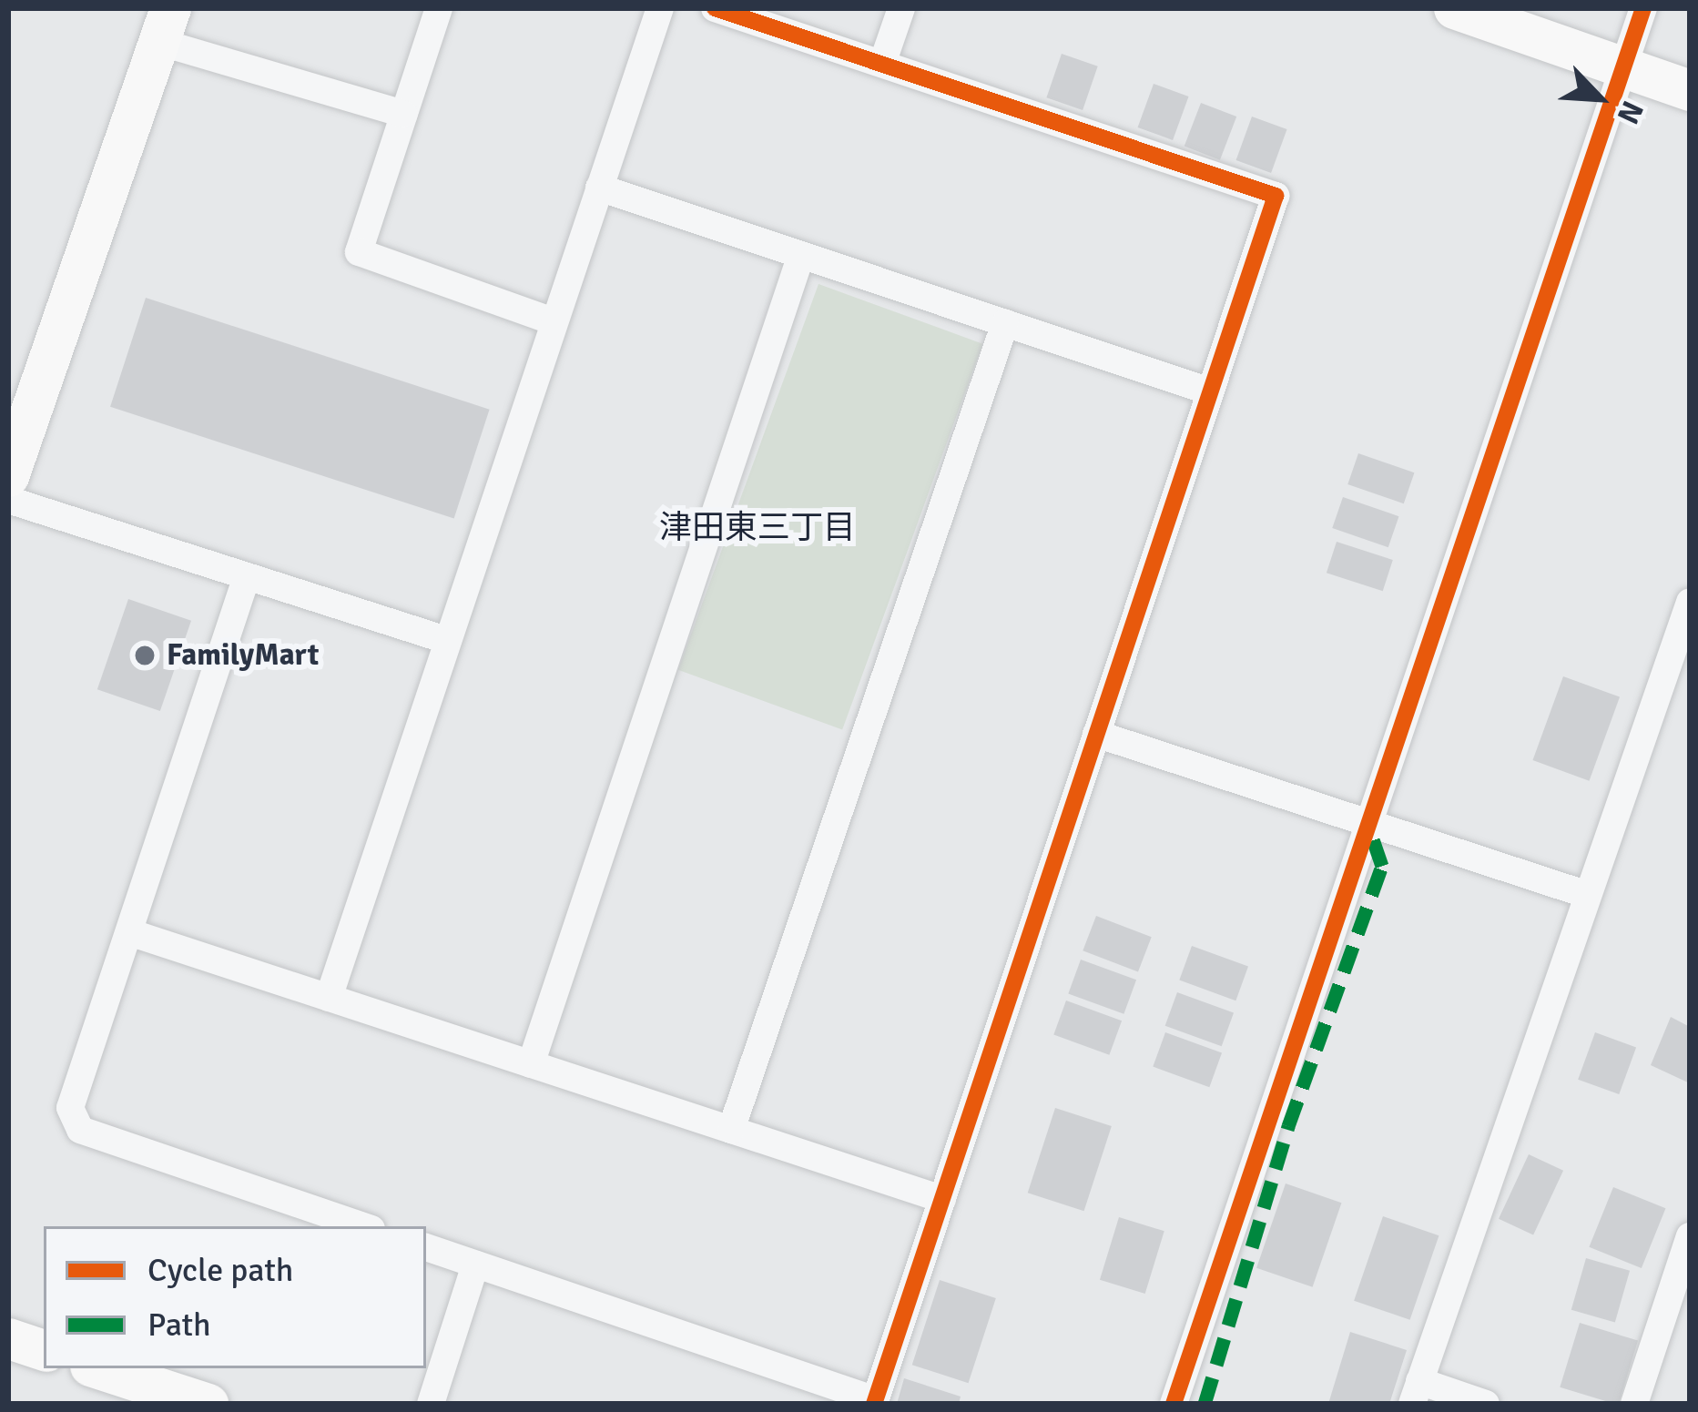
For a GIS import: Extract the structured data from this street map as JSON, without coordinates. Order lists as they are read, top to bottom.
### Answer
{
  "districts": ["津田東三丁目"],
  "places": ["FamilyMart"],
  "legend": ["Cycle path", "Path"],
  "north": "bottom right"
}
